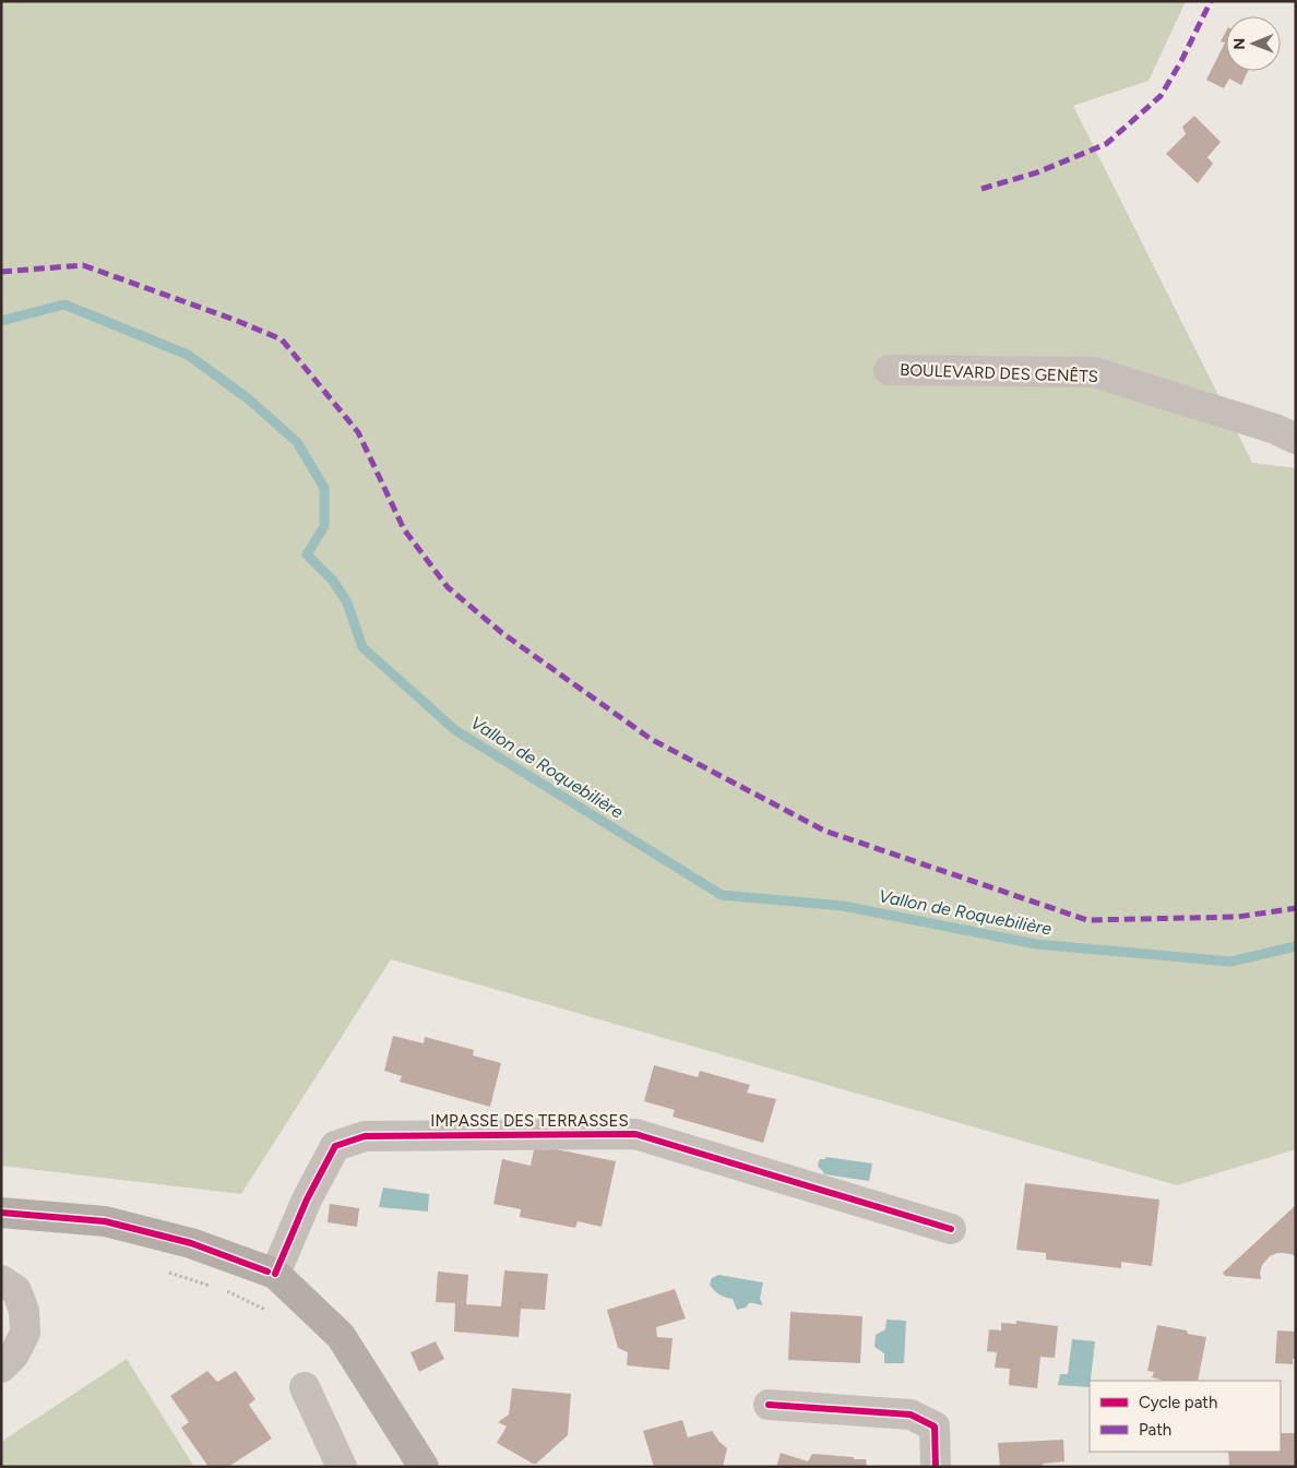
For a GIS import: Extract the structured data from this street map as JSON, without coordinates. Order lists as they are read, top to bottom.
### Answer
{
  "streets": {
    "street": ["BOULEVARD DES GENÊTS", "IMPASSE DES TERRASSES"]
  },
  "water": ["Vallon de Roquebilière"],
  "legend": ["Cycle path", "Path"],
  "north": "left"
}
